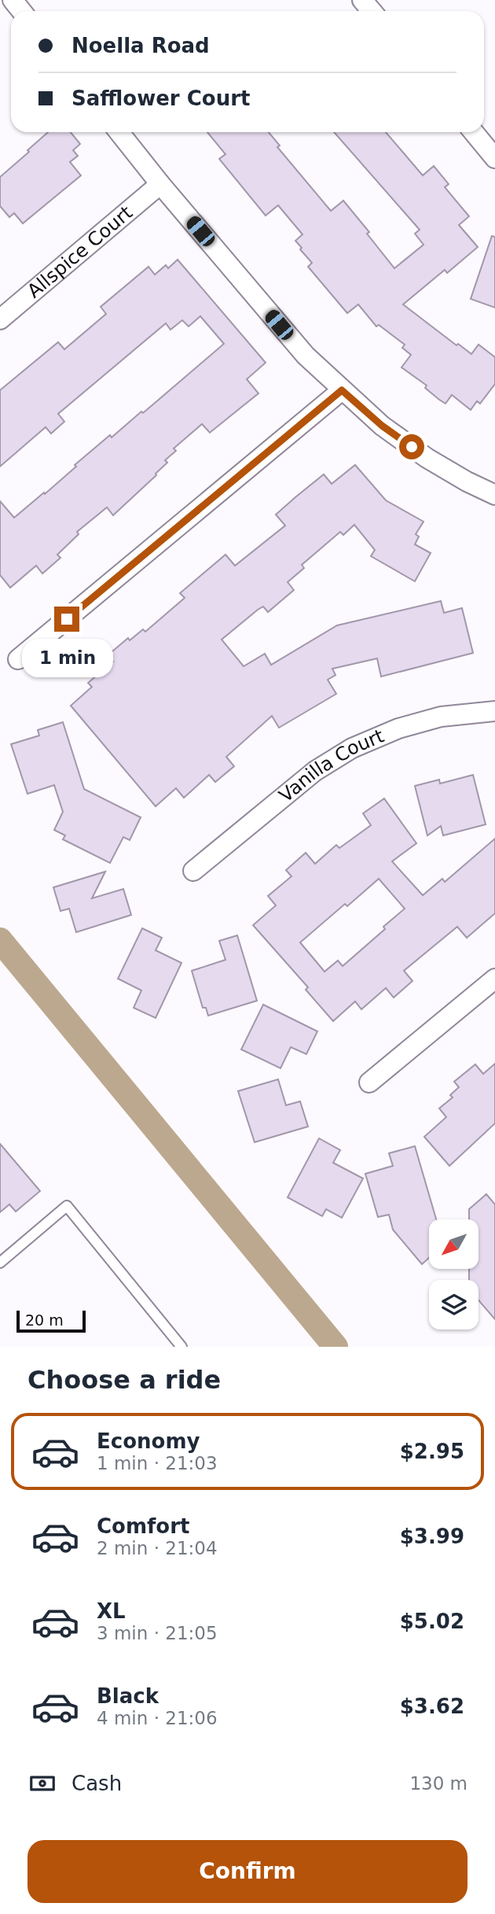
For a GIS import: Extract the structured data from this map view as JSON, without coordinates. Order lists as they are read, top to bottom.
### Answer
{
  "streets": {
    "street": ["Allspice Court", "Vanilla Court"]
  },
  "scale_bar": "20 m",
  "north": "bottom left",
  "page": {
    "banner": ["Noella Road", "Safflower Court"],
    "bubble": "1 min",
    "scale": "20 m",
    "heading": "Choose a ride",
    "list": [
      {
        "name": "Economy",
        "note": "1 min · 21:03",
        "value": "$2.95"
      },
      {
        "name": "Comfort",
        "note": "2 min · 21:04",
        "value": "$3.99"
      },
      {
        "name": "XL",
        "note": "3 min · 21:05",
        "value": "$5.02"
      },
      {
        "name": "Black",
        "note": "4 min · 21:06",
        "value": "$3.62"
      }
    ],
    "pay": ["Cash", "130 m"],
    "buttons": "Confirm"
  }
}
